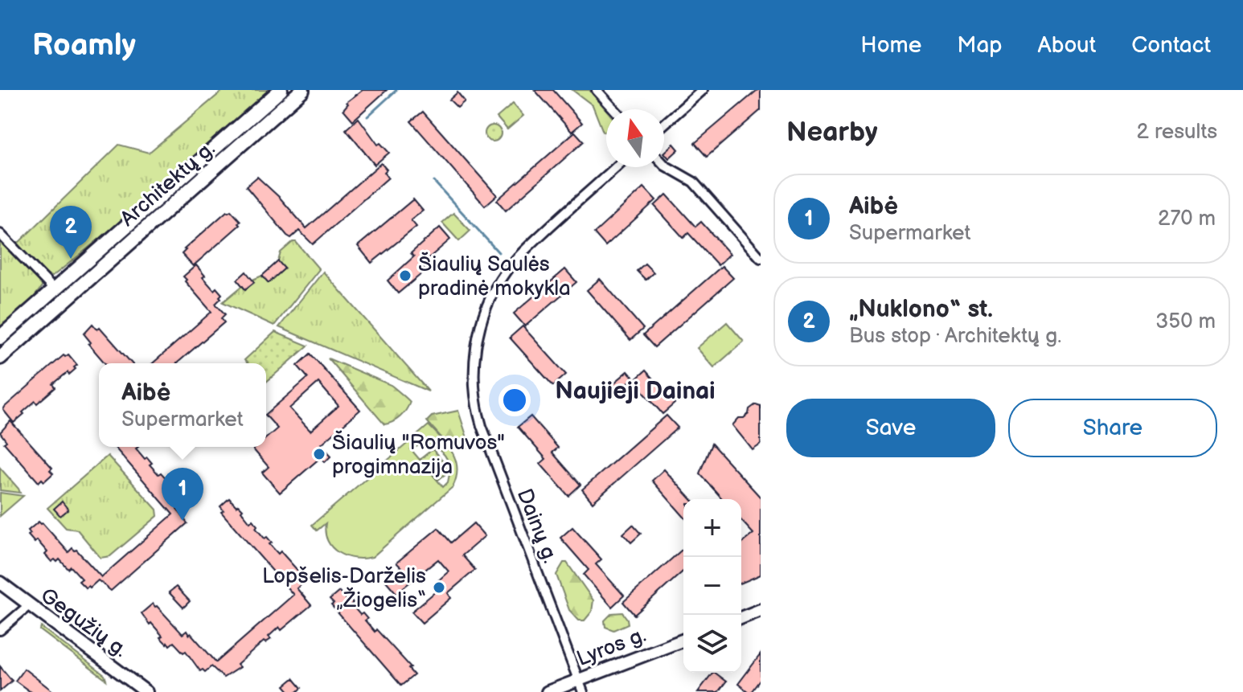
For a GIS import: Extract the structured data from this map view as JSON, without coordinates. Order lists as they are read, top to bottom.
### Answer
{
  "streets": {
    "main road": ["Architektų g.", "Gegužių g.", "Lyros g."],
    "street": ["Dainų g."]
  },
  "crossings": [
    ["Dainų g.", "Lyros g."]
  ],
  "districts": ["Naujieji Dainai"],
  "places": ["Šiaulių Saulės pradinė mokykla", "Šiaulių \"Romuvos\" progimnazija", "Lopšelis-Darželis „Žiogelis“"],
  "north": "top",
  "page": {
    "header": "Roamly",
    "nav": [
      "Home",
      "Map",
      "About",
      "Contact"
    ],
    "heading": ["Nearby", "2 results"],
    "list": [
      {
        "mark": "1",
        "name": "Aibė",
        "note": "Supermarket",
        "value": "270 m"
      },
      {
        "mark": "2",
        "name": "„Nuklono“ st.",
        "note": "Bus stop · Architektų g.",
        "value": "350 m"
      }
    ],
    "pins": ["2", "1"],
    "popup": ["Aibė", "Supermarket"],
    "buttons": ["Save", "Share"],
    "map_buttons": ["+", "−"]
  }
}
